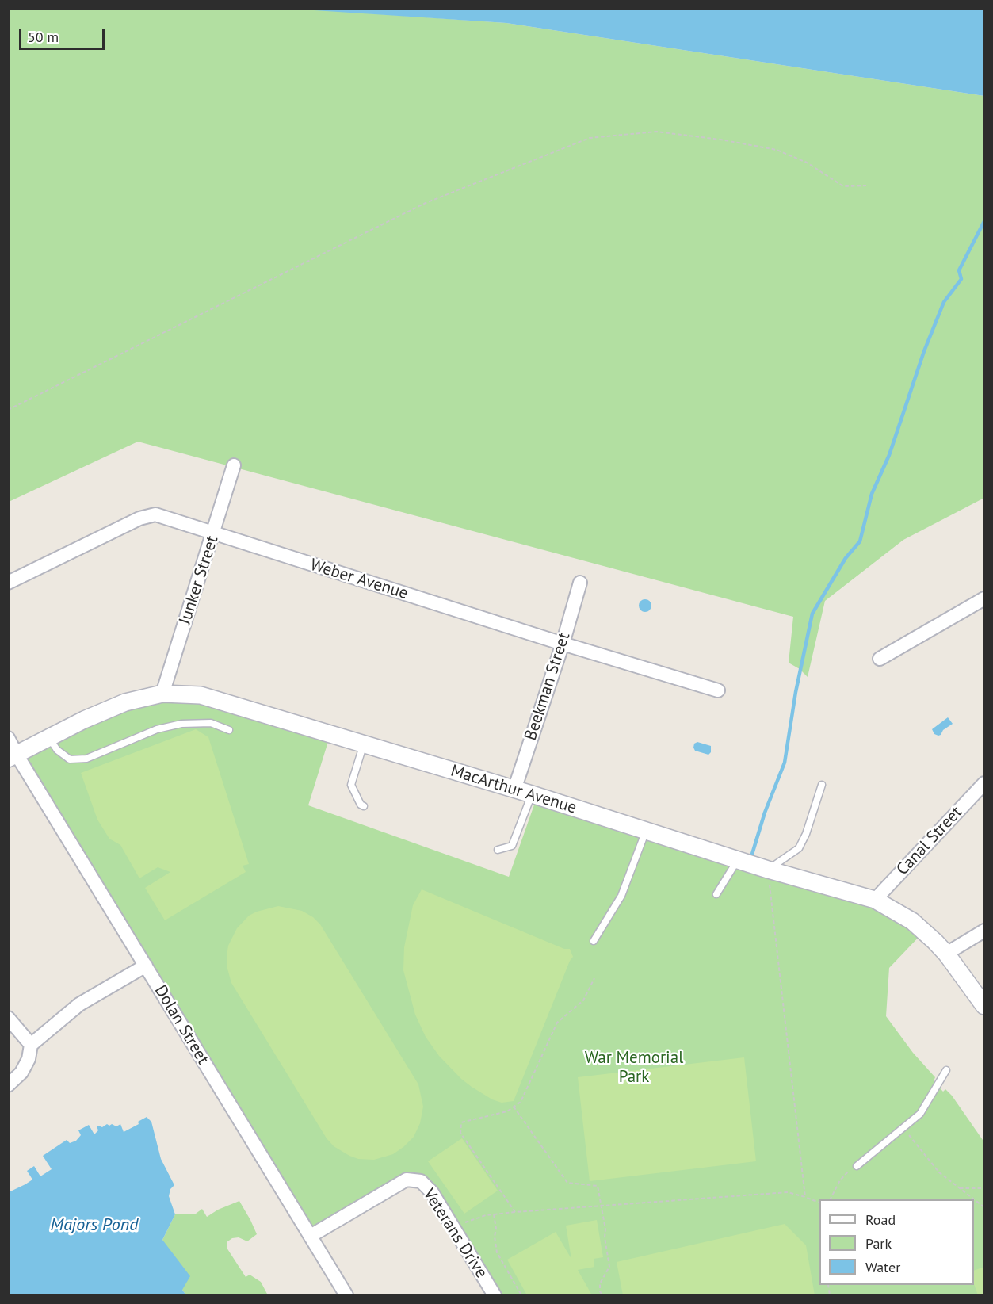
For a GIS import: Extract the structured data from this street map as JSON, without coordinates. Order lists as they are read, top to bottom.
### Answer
{
  "streets": {
    "street": [
      "Weber Avenue",
      "Junker Street",
      "Beekman Street",
      "MacArthur Avenue",
      "Canal Street",
      "Dolan Street",
      "Veterans Drive"
    ]
  },
  "crossings": [
    ["Weber Avenue", "Junker Street"],
    ["Weber Avenue", "Beekman Street"],
    ["Junker Street", "MacArthur Avenue"],
    ["Beekman Street", "MacArthur Avenue"],
    ["MacArthur Avenue", "Canal Street"],
    ["MacArthur Avenue", "Dolan Street"],
    ["Dolan Street", "Veterans Drive"]
  ],
  "water": ["Majors Pond"],
  "parks": ["War Memorial Park"],
  "legend": ["Road", "Park", "Water"],
  "scale_bar": "50 m"
}
